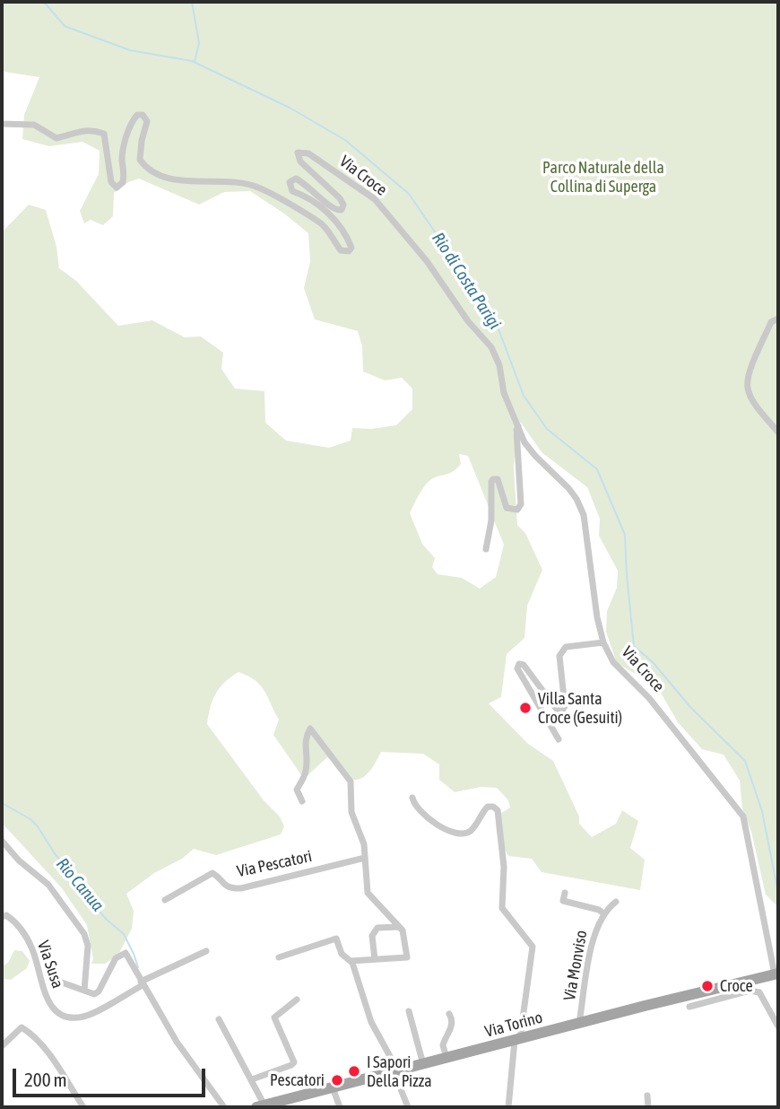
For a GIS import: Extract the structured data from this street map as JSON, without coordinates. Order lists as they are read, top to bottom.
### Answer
{
  "streets": {
    "main road": ["Via Torino"],
    "street": [
      "Via Croce",
      "Via Pescatori",
      "Via Susa",
      "Via Monviso"
    ]
  },
  "crossings": [
    ["Via Croce", "Via Torino"],
    ["Via Monviso", "Via Torino"]
  ],
  "water": ["Rio di Costa Parigi", "Rio Canua"],
  "parks": ["Parco Naturale della Collina di Superga"],
  "places": [
    "Villa Santa Croce (Gesuiti)",
    "Croce",
    "I Sapori Della Pizza",
    "Pescatori"
  ],
  "scale_bar": "200 m"
}
